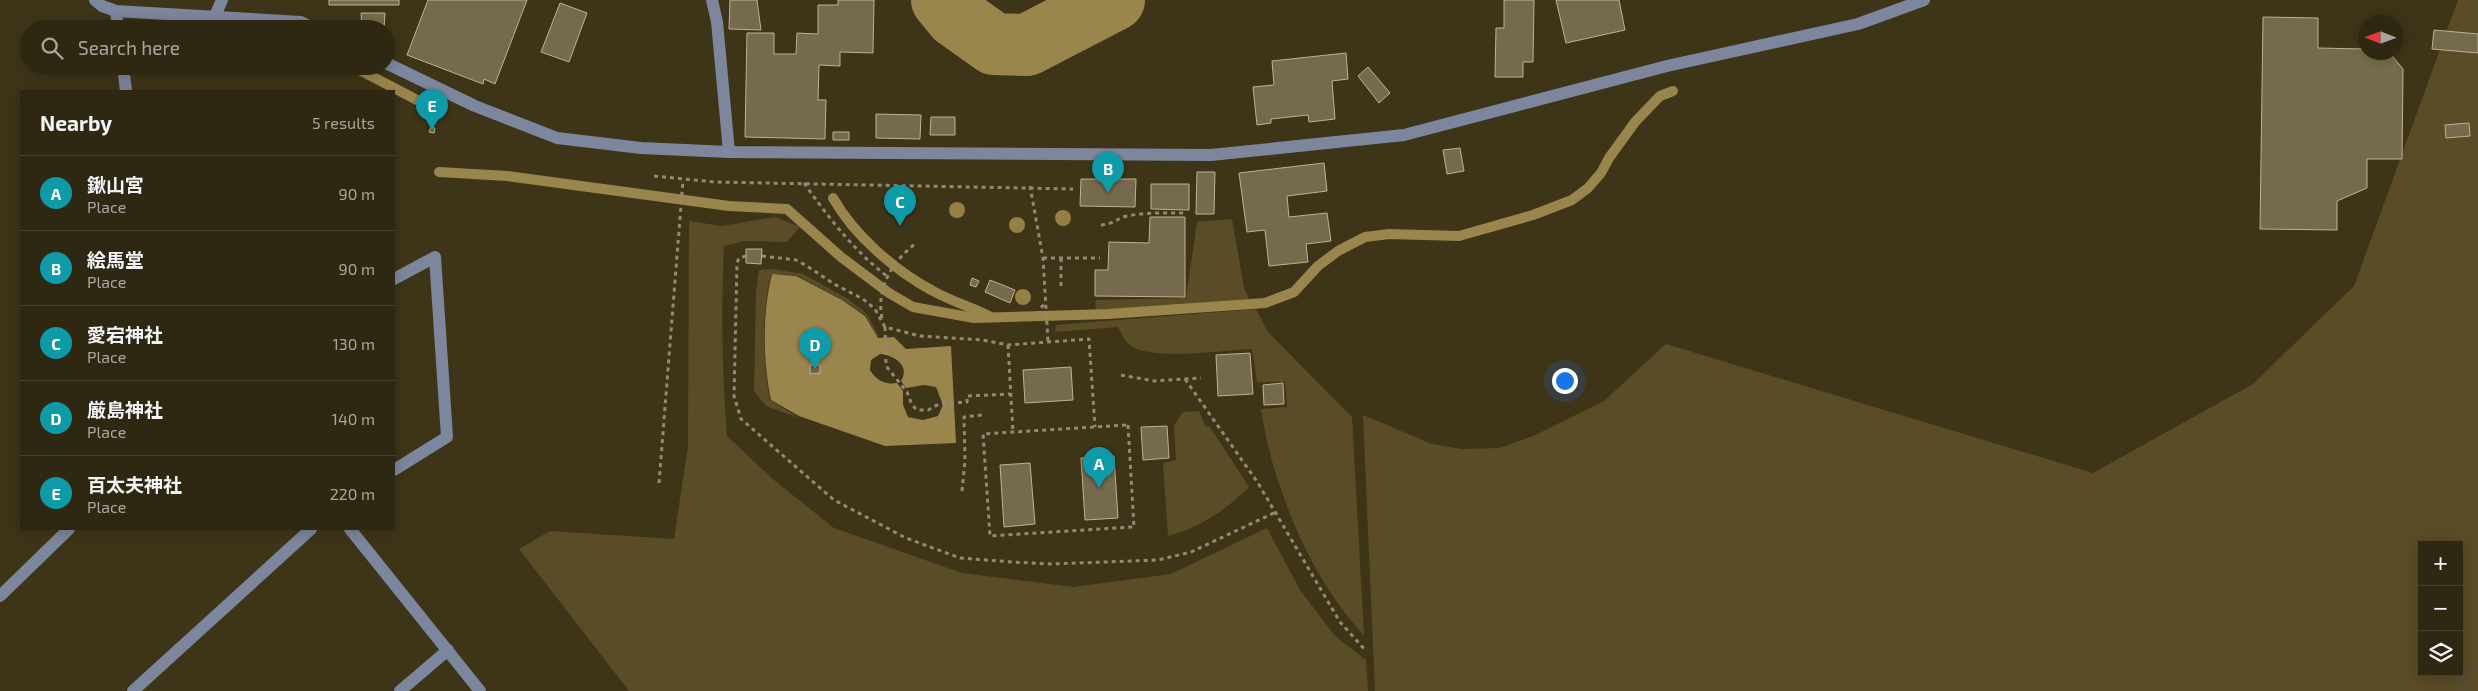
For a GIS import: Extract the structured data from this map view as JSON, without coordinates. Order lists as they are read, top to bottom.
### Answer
{
  "north": "left",
  "page": {
    "search": "Search here",
    "pins": [
      "E",
      "B",
      "C",
      "D",
      "A"
    ],
    "heading": ["Nearby", "5 results"],
    "list": [
      {
        "mark": "A",
        "name": "鍬山宮",
        "note": "Place",
        "value": "90 m"
      },
      {
        "mark": "B",
        "name": "絵馬堂",
        "note": "Place",
        "value": "90 m"
      },
      {
        "mark": "C",
        "name": "愛宕神社",
        "note": "Place",
        "value": "130 m"
      },
      {
        "mark": "D",
        "name": "厳島神社",
        "note": "Place",
        "value": "140 m"
      },
      {
        "mark": "E",
        "name": "百太夫神社",
        "note": "Place",
        "value": "220 m"
      }
    ],
    "map_buttons": ["+", "−"]
  }
}
